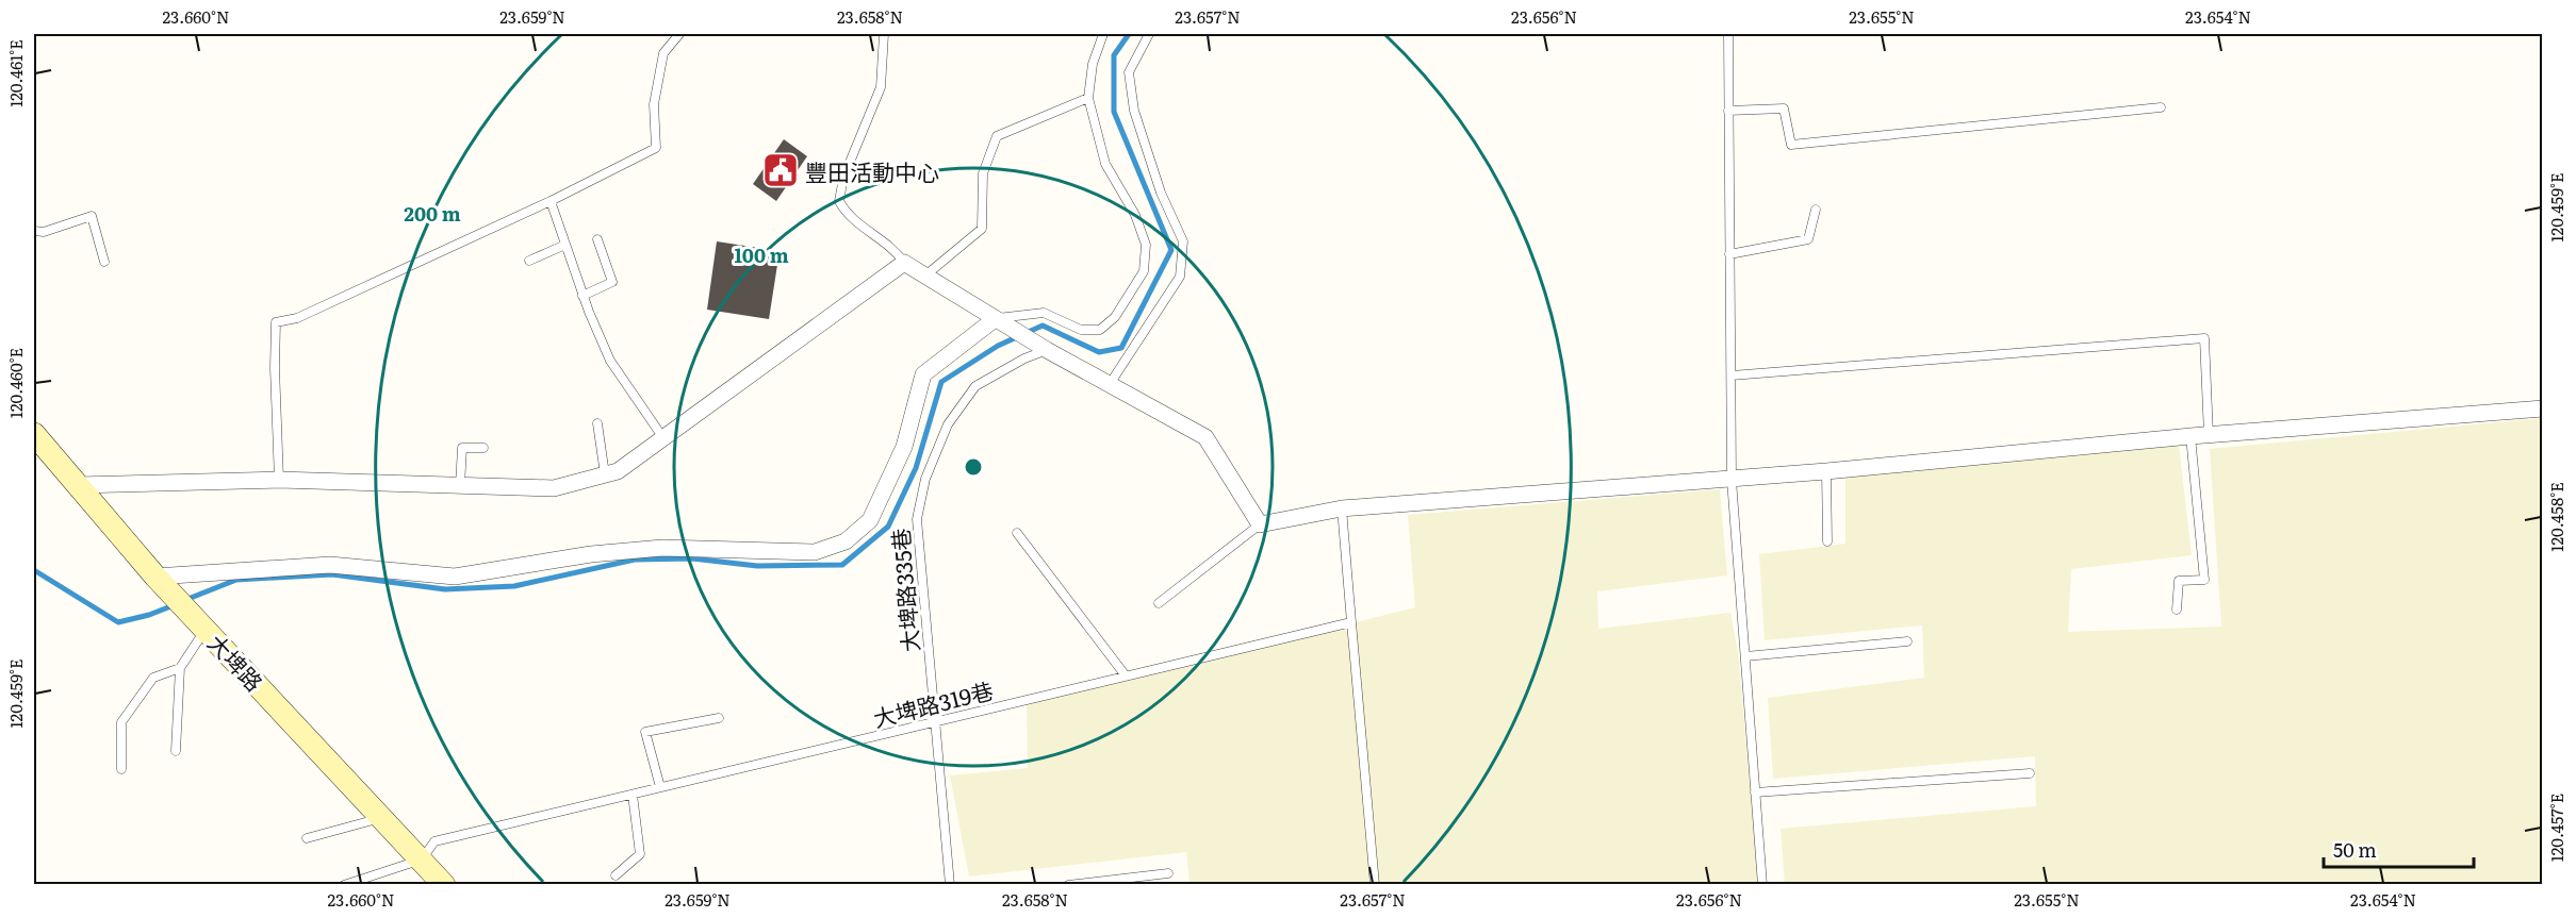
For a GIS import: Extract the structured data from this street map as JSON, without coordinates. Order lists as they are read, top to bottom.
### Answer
{
  "streets": {
    "main road": ["大埤路"],
    "lane": ["大埤路335巷", "大埤路319巷"]
  },
  "crossings": [
    ["大埤路335巷", "大埤路319巷"],
    ["大埤路", "大埤路319巷"]
  ],
  "places": {
    "public building": ["豐田活動中心"]
  },
  "scale_bar": "50 m",
  "coordinates": [
    "23.660°N",
    "23.659°N",
    "23.658°N",
    "23.657°N",
    "23.656°N",
    "23.655°N",
    "23.654°N",
    "120.461°E",
    "120.459°E",
    "120.460°E",
    "120.458°E",
    "120.457°E"
  ],
  "rings": ["200 m", "100 m"]
}
